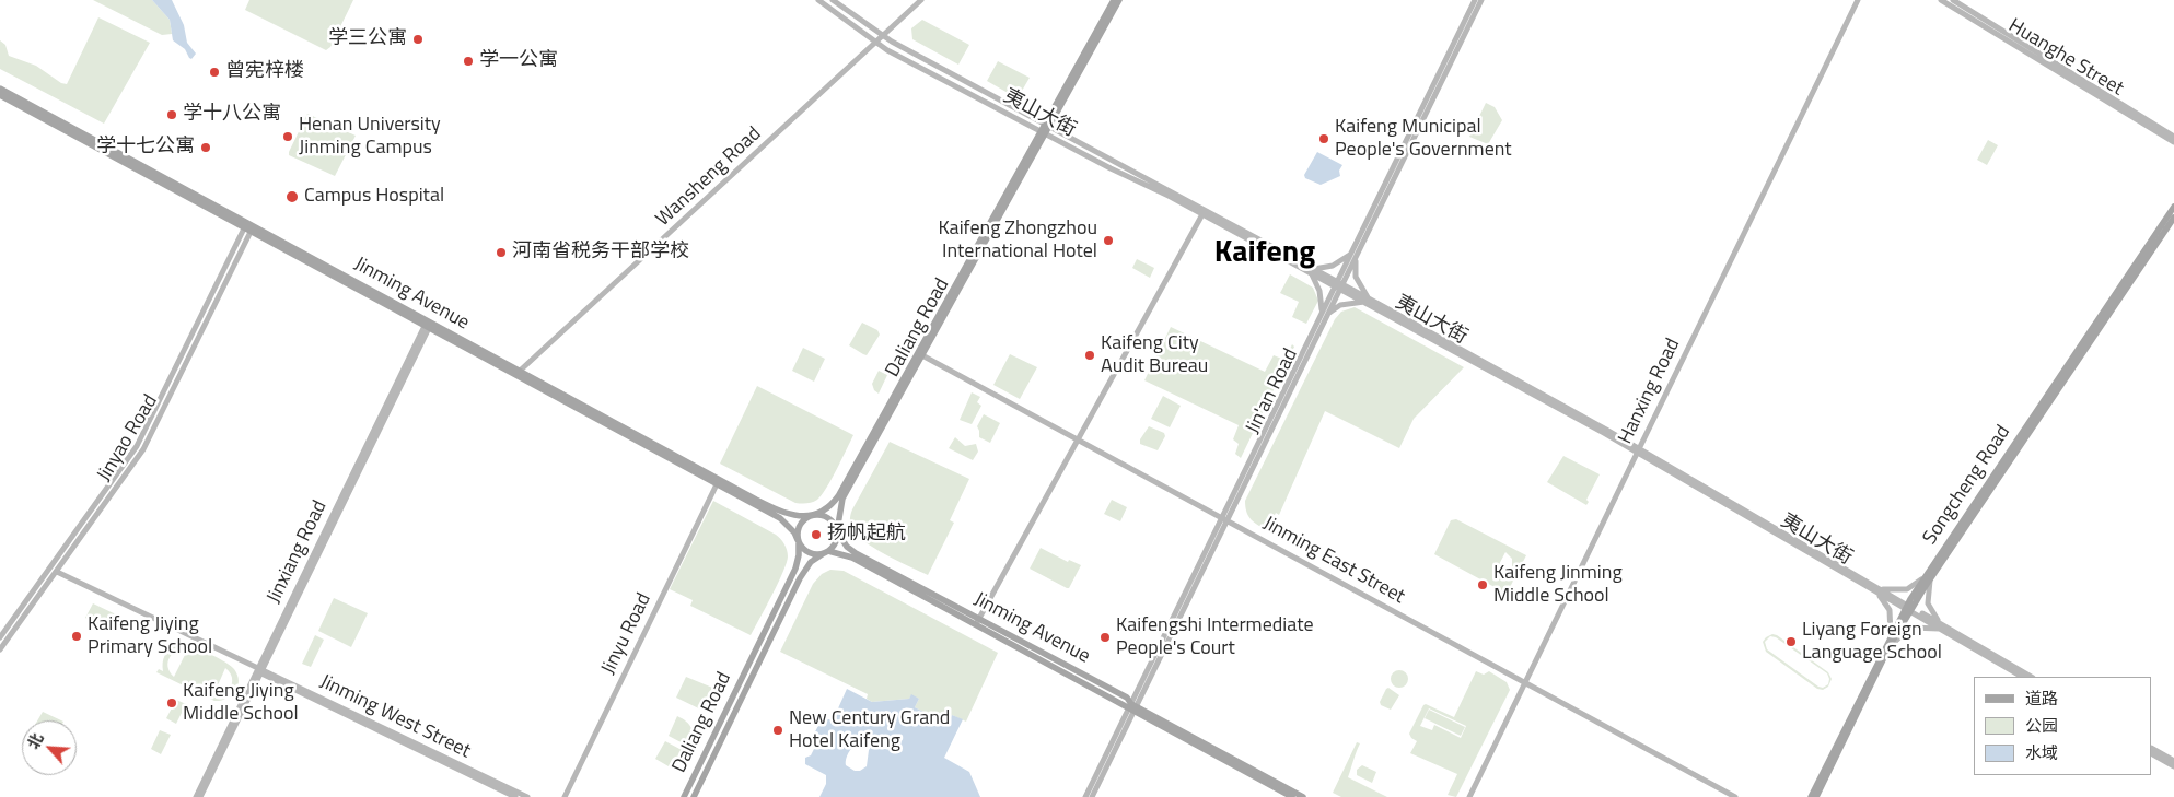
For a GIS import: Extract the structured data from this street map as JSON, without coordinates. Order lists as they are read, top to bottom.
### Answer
{
  "streets": {
    "main road": ["Jinming Avenue", "Daliang Road", "Songcheng Road"],
    "street": [
      "Huanghe Street",
      "夷山大街",
      "Wansheng Road",
      "Jin'an Road",
      "Hanxing Road",
      "Jinyao Road",
      "Jinxiang Road",
      "Jinming East Street",
      "Jinyu Road",
      "Jinming West Street"
    ]
  },
  "crossings": [
    ["夷山大街", "Wansheng Road"],
    ["夷山大街", "Daliang Road"],
    ["夷山大街", "Jin'an Road"],
    ["夷山大街", "Hanxing Road"],
    ["夷山大街", "Songcheng Road"],
    ["Wansheng Road", "Jinming Avenue"],
    ["Jinming Avenue", "Daliang Road"],
    ["Jinming Avenue", "Jin'an Road"],
    ["Jinming Avenue", "Jinyao Road"],
    ["Jinming Avenue", "Jinxiang Road"],
    ["Jinming Avenue", "Jinyu Road"],
    ["Daliang Road", "Jinming East Street"],
    ["Jin'an Road", "Jinming East Street"],
    ["Hanxing Road", "Jinming East Street"],
    ["Jinyao Road", "Jinming West Street"],
    ["Jinxiang Road", "Jinming West Street"]
  ],
  "districts": ["Kaifeng"],
  "places": [
    "学三公寓",
    "学一公寓",
    "曾宪梓楼",
    "学十八公寓",
    "Henan University Jinming Campus",
    "Kaifeng Municipal People's Government",
    "学十七公寓",
    "Campus Hospital",
    "Kaifeng Zhongzhou International Hotel",
    "河南省税务干部学校",
    "Kaifeng City Audit Bureau",
    "扬帆起航",
    "Kaifeng Jinming Middle School",
    "Kaifeng Jiying Primary School",
    "Kaifengshi Intermediate People's Court",
    "Liyang Foreign Language School",
    "Kaifeng Jiying Middle School",
    "New Century Grand Hotel Kaifeng"
  ],
  "legend": ["道路", "公园", "水域"],
  "north": "top left"
}
